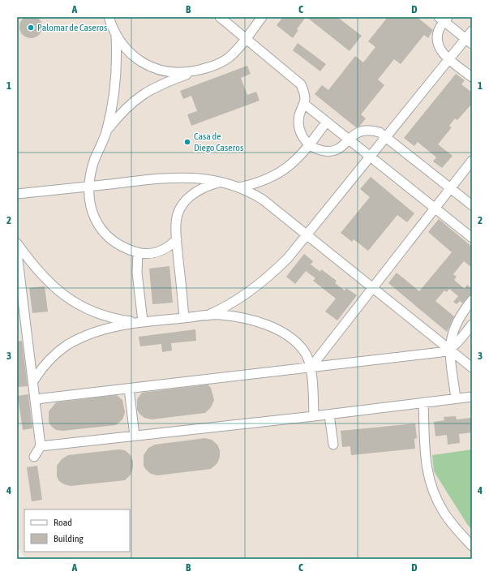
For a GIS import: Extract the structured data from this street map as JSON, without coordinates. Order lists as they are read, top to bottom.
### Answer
{
  "places": ["Palomar de Caseros", "Casa de Diego Caseros"],
  "legend": ["Road", "Building"],
  "grid": {
    "columns": [
      "A",
      "B",
      "C",
      "D"
    ],
    "rows": [
      "1",
      "2",
      "3",
      "4"
    ]
  }
}
